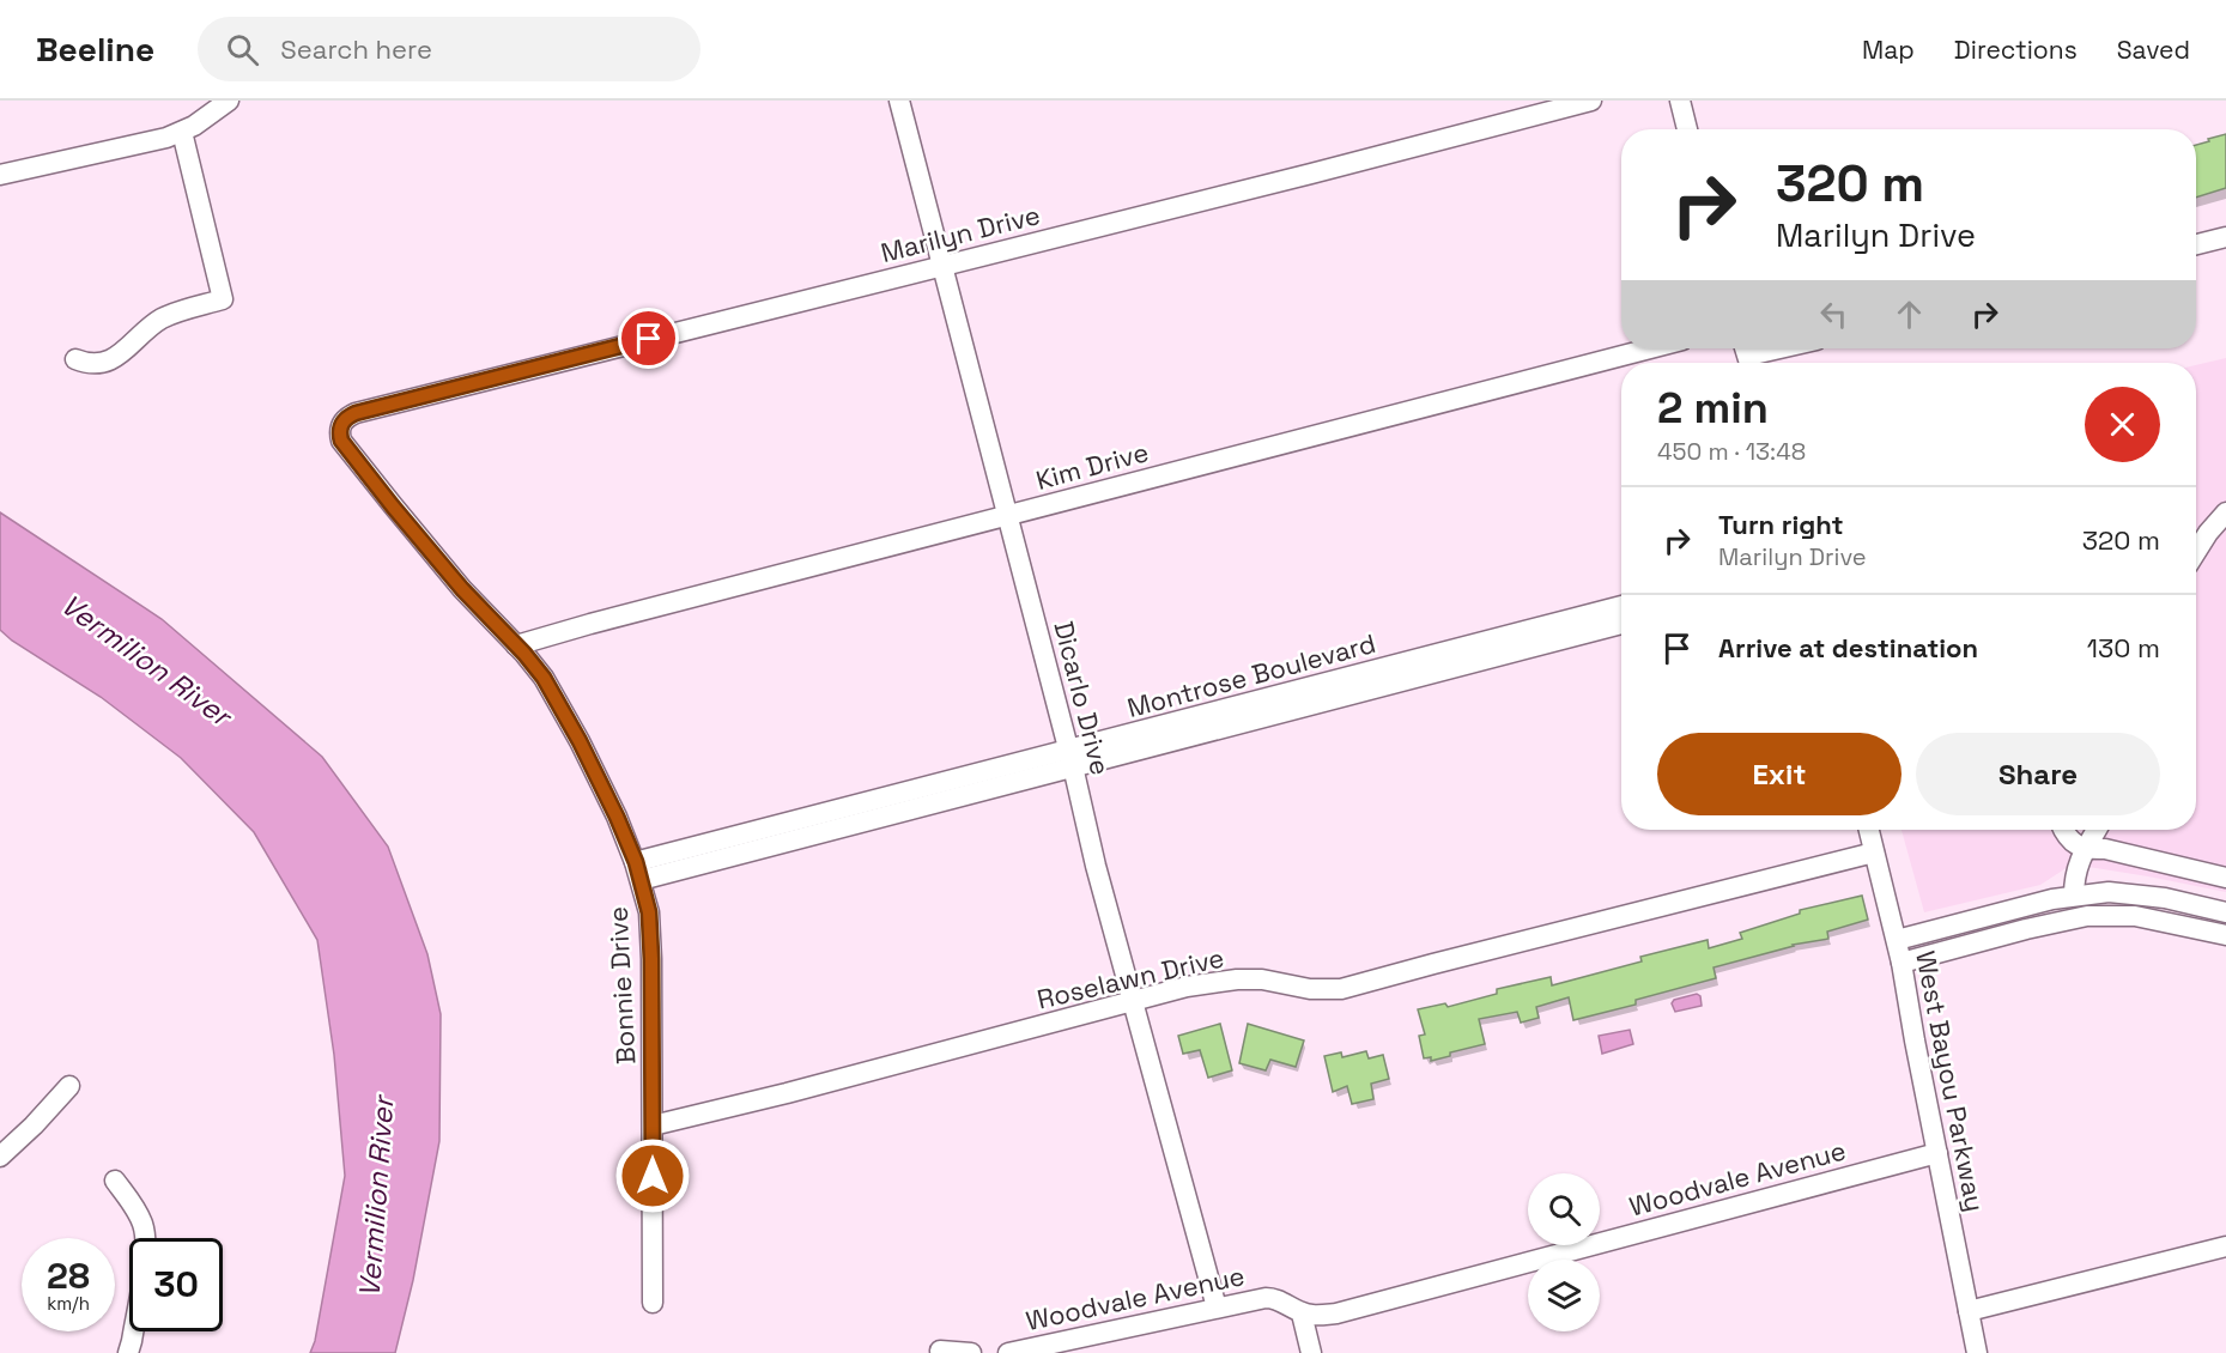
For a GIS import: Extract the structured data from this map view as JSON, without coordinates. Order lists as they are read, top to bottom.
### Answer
{
  "streets": {
    "street": [
      "Marilyn Drive",
      "Kim Drive",
      "Montrose Boulevard",
      "Dicarlo Drive",
      "Roselawn Drive",
      "Bonnie Drive",
      "West Bayou Parkway",
      "Woodvale Avenue"
    ]
  },
  "crossings": [
    ["Marilyn Drive", "Dicarlo Drive"],
    ["Marilyn Drive", "Bonnie Drive"],
    ["Kim Drive", "Dicarlo Drive"],
    ["Kim Drive", "Bonnie Drive"],
    ["Montrose Boulevard", "Dicarlo Drive"],
    ["Montrose Boulevard", "Bonnie Drive"],
    ["Dicarlo Drive", "Roselawn Drive"],
    ["Dicarlo Drive", "Woodvale Avenue"],
    ["Roselawn Drive", "Bonnie Drive"],
    ["Roselawn Drive", "West Bayou Parkway"],
    ["West Bayou Parkway", "Woodvale Avenue"]
  ],
  "water": ["Vermilion River"],
  "page": {
    "header": "Beeline",
    "search": "Search here",
    "nav": ["Map", "Directions", "Saved"],
    "turn": ["320 m", "Marilyn Drive"],
    "heading": ["2 min", "450 m · 13:48"],
    "list": [
      {
        "name": "Turn right",
        "note": "Marilyn Drive",
        "value": "320 m"
      },
      {
        "name": "Arrive at destination",
        "value": "130 m"
      }
    ],
    "buttons": ["Exit", "Share"],
    "speed": "28 km/h",
    "limit": "30"
  }
}
